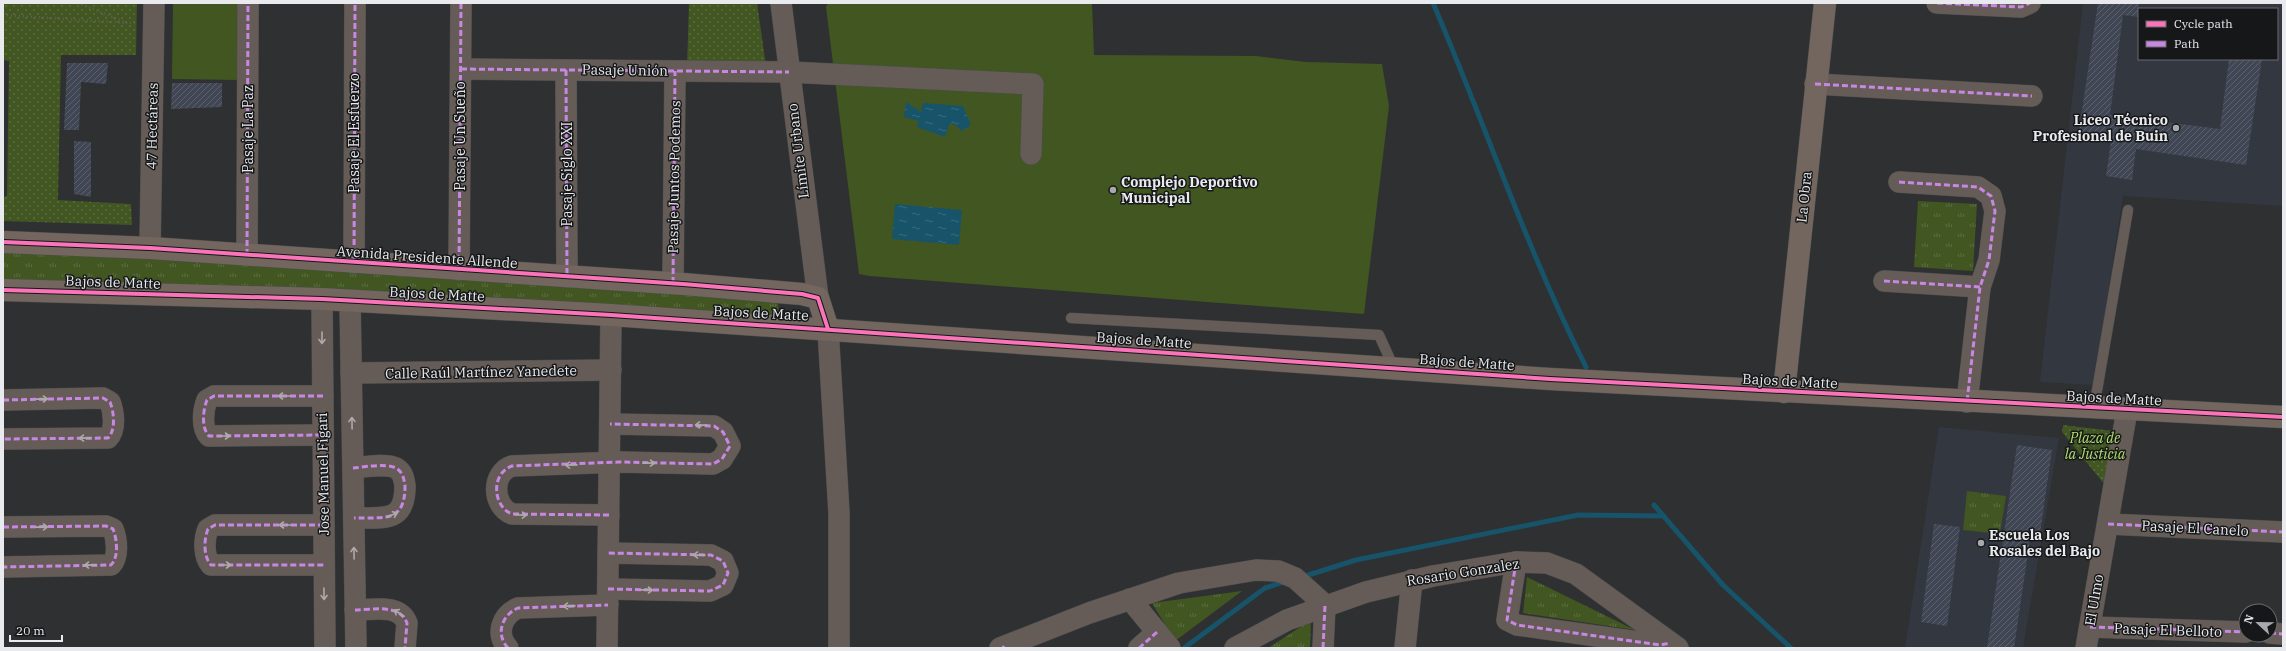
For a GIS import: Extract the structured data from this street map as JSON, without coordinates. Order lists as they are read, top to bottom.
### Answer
{
  "streets": {
    "main road": ["La Obra", "Avenida Presidente Allende", "Bajos de Matte"],
    "street": [
      "Pasaje Unión",
      "47 Hectáreas",
      "Pasaje La Paz",
      "Pasaje El Esfuerzo",
      "Pasaje Un Sueño",
      "Límite Urbano",
      "Pasaje Siglo XXI",
      "Pasaje Juntos Podemos",
      "Calle Raúl Martínez Yanedete",
      "Jose Manuel Figari",
      "Pasaje El Canelo",
      "Rosario Gonzalez",
      "El Ulmo",
      "Pasaje El Belloto"
    ]
  },
  "crossings": [
    ["Pasaje Unión", "Pasaje Un Sueño"],
    ["Pasaje Unión", "Límite Urbano"],
    ["Pasaje Unión", "Pasaje Siglo XXI"],
    ["Pasaje Unión", "Pasaje Juntos Podemos"],
    ["47 Hectáreas", "Avenida Presidente Allende"],
    ["Pasaje La Paz", "Avenida Presidente Allende"],
    ["Pasaje El Esfuerzo", "Avenida Presidente Allende"],
    ["Pasaje Un Sueño", "Avenida Presidente Allende"],
    ["Límite Urbano", "Avenida Presidente Allende"],
    ["Pasaje Siglo XXI", "Avenida Presidente Allende"],
    ["Pasaje Juntos Podemos", "Avenida Presidente Allende"],
    ["La Obra", "Bajos de Matte"],
    ["Bajos de Matte", "Jose Manuel Figari"],
    ["Bajos de Matte", "El Ulmo"],
    ["Pasaje El Canelo", "El Ulmo"],
    ["El Ulmo", "Pasaje El Belloto"]
  ],
  "parks": ["Plaza de la Justicia"],
  "places": ["Liceo Técnico Profesional de Buin", "Complejo Deportivo Municipal", "Escuela Los Rosales del Bajo"],
  "legend": ["Cycle path", "Path"],
  "scale_bar": "20 m",
  "north": "left"
}
